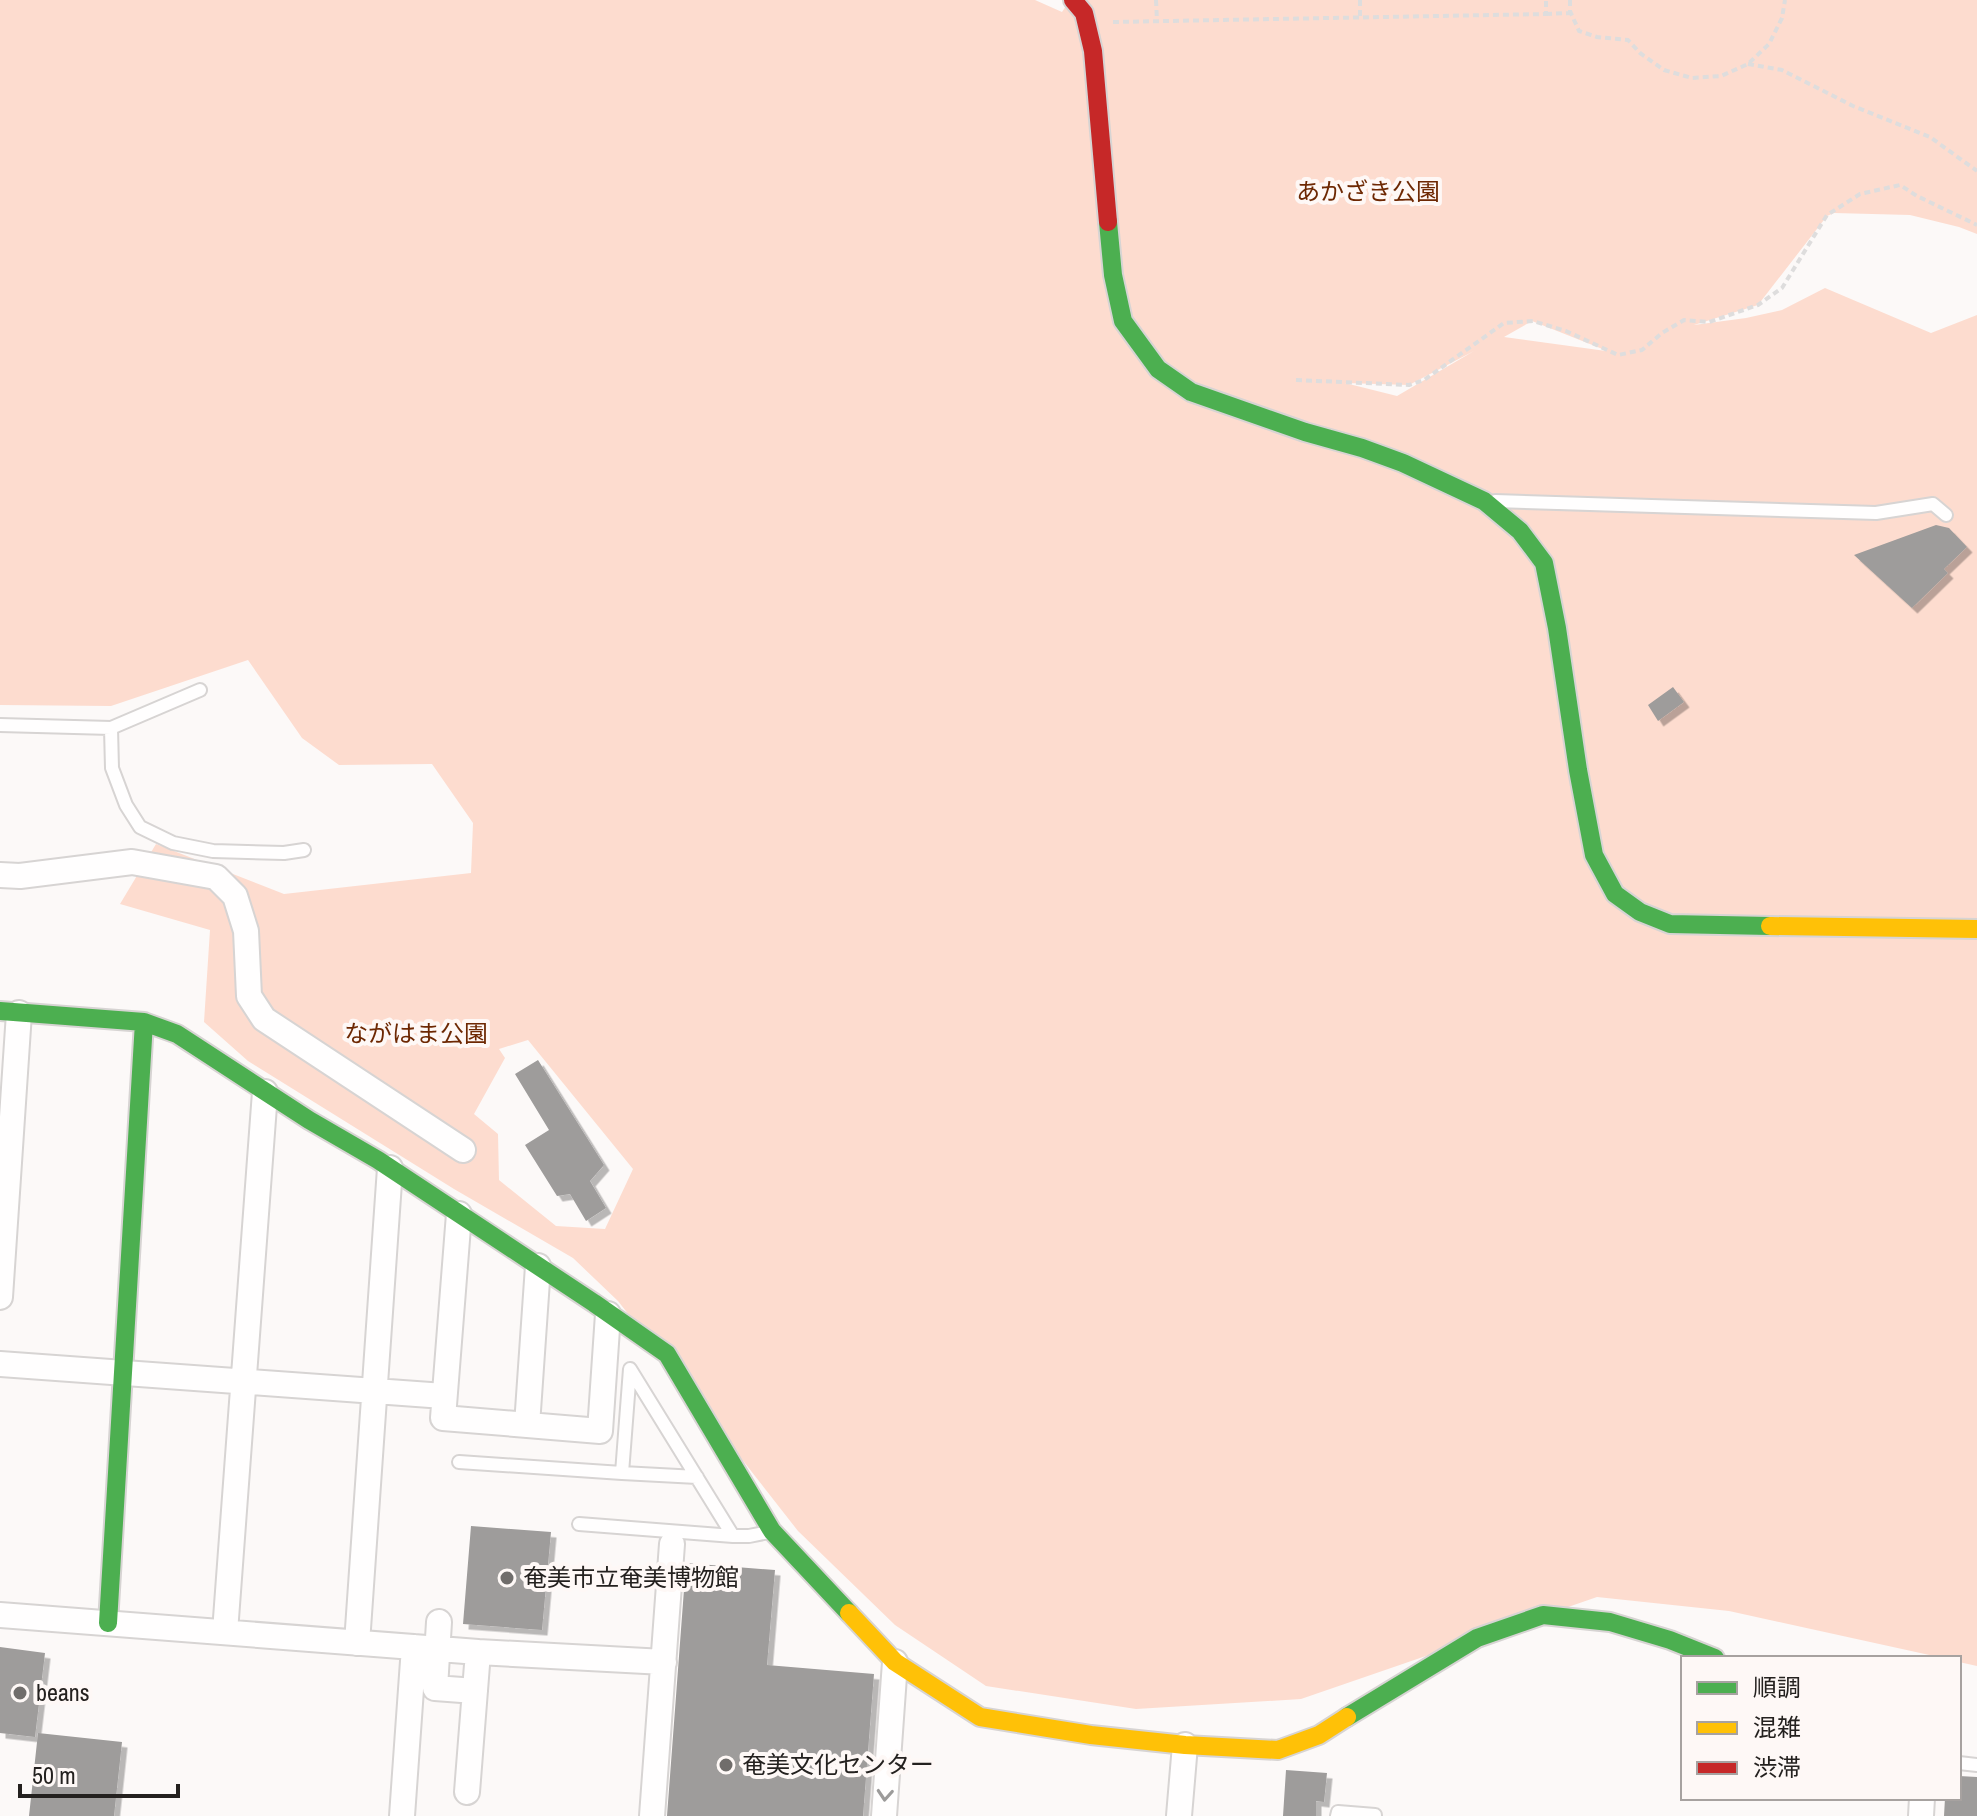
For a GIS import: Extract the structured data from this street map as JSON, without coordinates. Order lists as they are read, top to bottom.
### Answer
{
  "parks": ["あかざき公園", "ながはま公園"],
  "places": ["奄美市立奄美博物館", "beans", "奄美文化センター"],
  "legend": ["順調", "混雑", "渋滞"],
  "scale_bar": "50 m"
}
